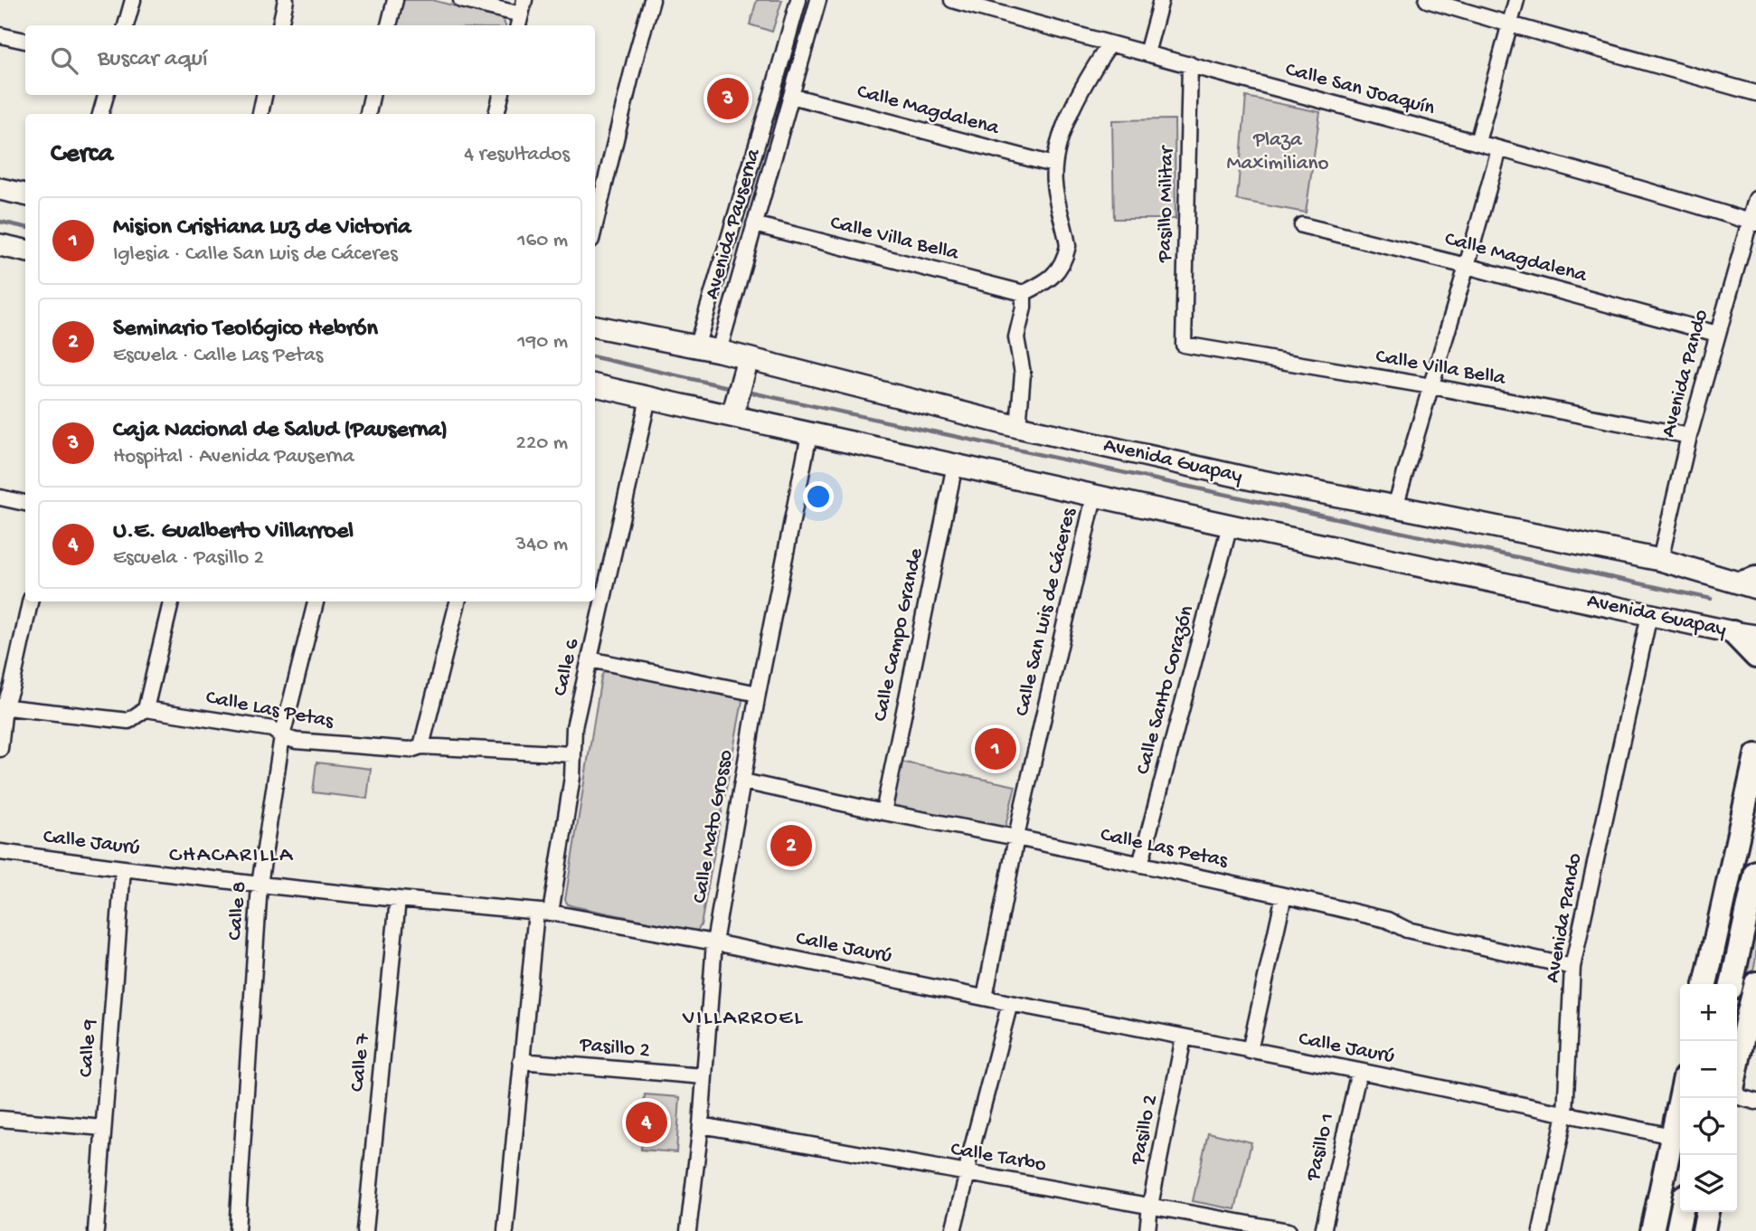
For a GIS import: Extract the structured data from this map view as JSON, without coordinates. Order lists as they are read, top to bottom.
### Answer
{
  "streets": {
    "main road": ["Avenida Guapay"],
    "street": [
      "Calle San Joaquín",
      "Calle Magdalena",
      "Pasillo Militar",
      "Avenida Pauserna",
      "Calle Villa Bella",
      "Avenida Pando",
      "Calle San Luis de Cáceres",
      "Calle Campo Grande",
      "Calle 6",
      "Calle Santo Corazón",
      "Calle Las Petas",
      "Calle Mato Grosso",
      "Calle Jaurú",
      "Calle 8",
      "Calle 9",
      "Pasillo 2",
      "Calle 7",
      "Pasillo 1",
      "Calle Tarbo"
    ]
  },
  "crossings": [
    ["Calle San Joaquín", "Pasillo Militar"],
    ["Calle San Joaquín", "Avenida Pando"],
    ["Calle Magdalena", "Avenida Pauserna"],
    ["Calle Magdalena", "Avenida Pando"],
    ["Pasillo Militar", "Calle Villa Bella"],
    ["Avenida Pauserna", "Calle Villa Bella"],
    ["Avenida Pauserna", "Avenida Guapay"],
    ["Calle Villa Bella", "Avenida Pando"],
    ["Avenida Pando", "Avenida Guapay"],
    ["Avenida Pando", "Calle Las Petas"],
    ["Avenida Pando", "Calle Jaurú"],
    ["Avenida Guapay", "Calle San Luis de Cáceres"],
    ["Avenida Guapay", "Calle Campo Grande"],
    ["Avenida Guapay", "Calle 6"],
    ["Avenida Guapay", "Calle Santo Corazón"],
    ["Avenida Guapay", "Calle Mato Grosso"],
    ["Calle San Luis de Cáceres", "Calle Las Petas"],
    ["Calle San Luis de Cáceres", "Calle Jaurú"],
    ["Calle Campo Grande", "Calle Las Petas"],
    ["Calle 6", "Calle Las Petas"],
    ["Calle 6", "Calle Jaurú"],
    ["Calle Santo Corazón", "Calle Las Petas"],
    ["Calle Las Petas", "Calle Mato Grosso"],
    ["Calle Las Petas", "Calle 8"],
    ["Calle Mato Grosso", "Calle Jaurú"],
    ["Calle Mato Grosso", "Pasillo 2"],
    ["Calle Mato Grosso", "Calle Tarbo"],
    ["Calle Jaurú", "Calle 8"],
    ["Calle Jaurú", "Calle 9"],
    ["Calle Jaurú", "Pasillo 2"],
    ["Calle Jaurú", "Calle 7"],
    ["Calle Jaurú", "Pasillo 1"],
    ["Pasillo 2", "Calle Tarbo"]
  ],
  "districts": ["CHACARILLA", "VILLARROEL"],
  "parks": ["Plaza Maximiliano"],
  "page": {
    "search": "Buscar aquí",
    "pins": [
      "3",
      "1",
      "2",
      "4"
    ],
    "heading": ["Cerca", "4 resultados"],
    "list": [
      {
        "mark": "1",
        "name": "Mision Cristiana Luz de Victoria",
        "note": "Iglesia · Calle San Luis de Cáceres",
        "value": "160 m"
      },
      {
        "mark": "2",
        "name": "Seminario Teológico Hebrón",
        "note": "Escuela · Calle Las Petas",
        "value": "190 m"
      },
      {
        "mark": "3",
        "name": "Caja Nacional de Salud (Pauserna)",
        "note": "Hospital · Avenida Pauserna",
        "value": "220 m"
      },
      {
        "mark": "4",
        "name": "U.E. Gualberto Villarroel",
        "note": "Escuela · Pasillo 2",
        "value": "340 m"
      }
    ],
    "map_buttons": ["+", "−"]
  }
}
